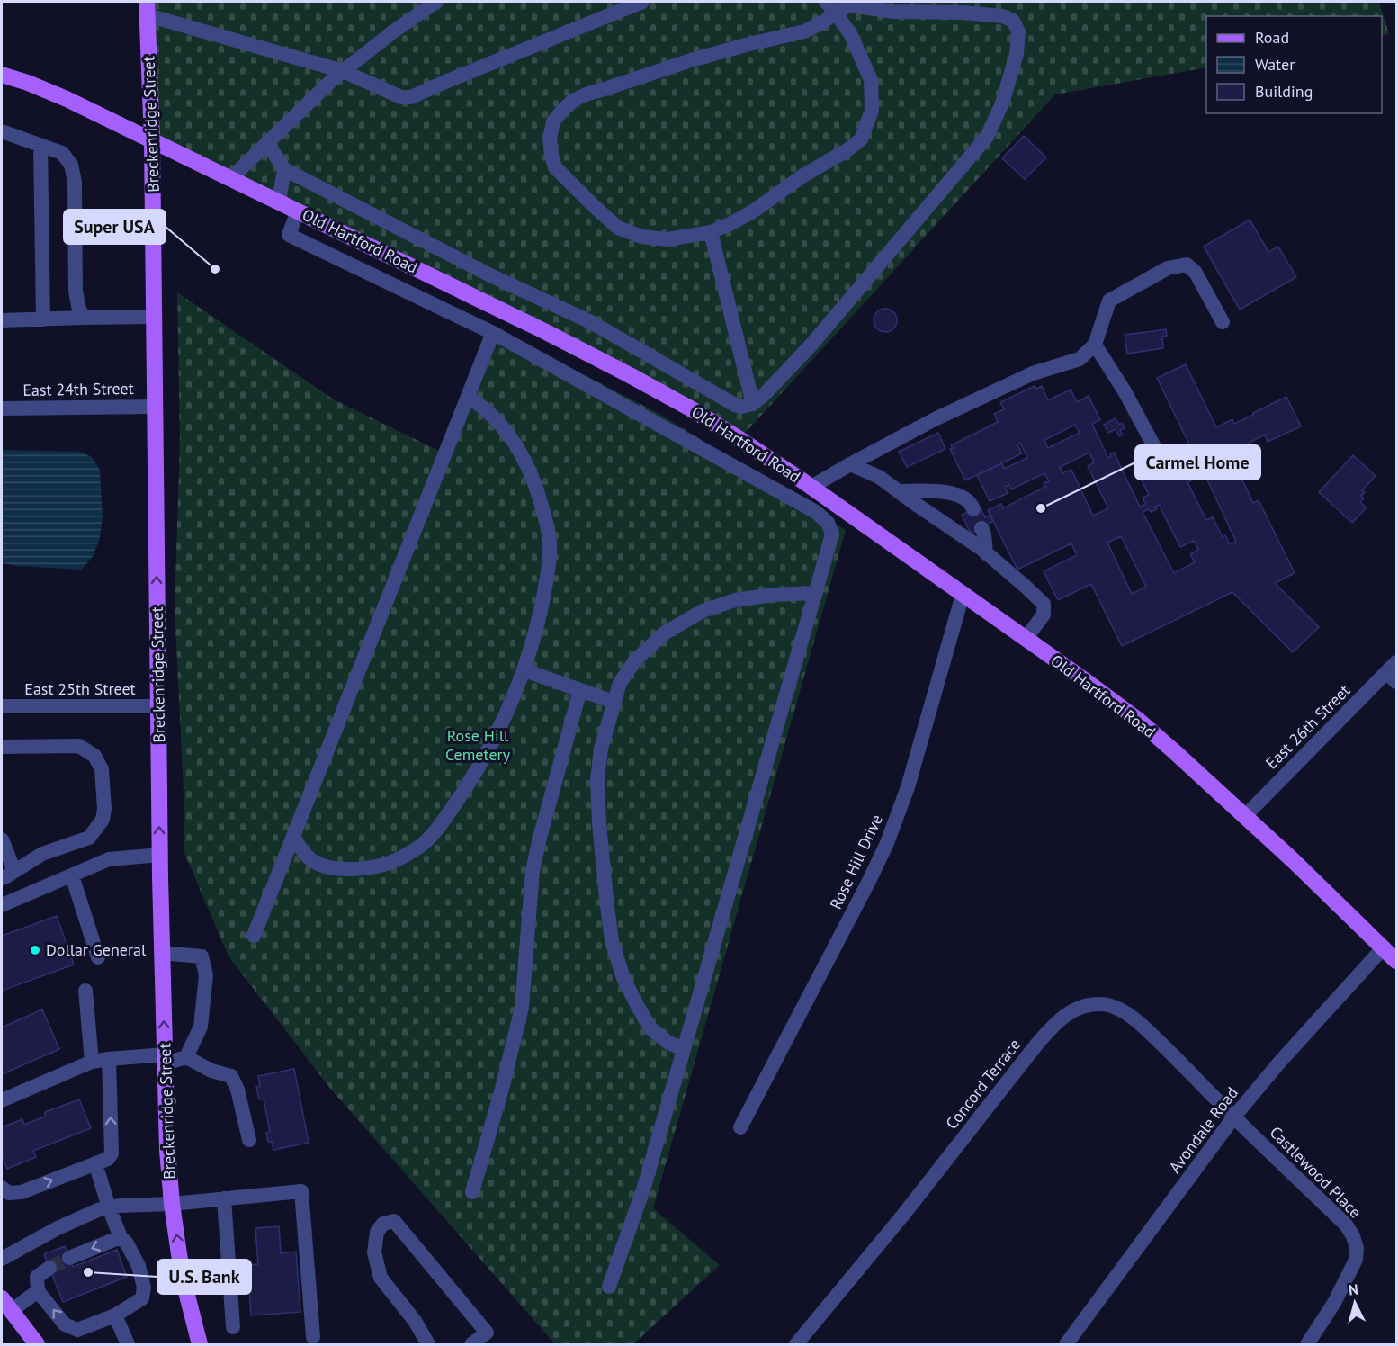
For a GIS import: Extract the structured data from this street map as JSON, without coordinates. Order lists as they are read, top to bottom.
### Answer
{
  "streets": {
    "main road": ["Breckenridge Street", "Old Hartford Road"],
    "street": [
      "East 24th Street",
      "East 25th Street",
      "East 26th Street",
      "Rose Hill Drive",
      "Concord Terrace",
      "Avondale Road",
      "Castlewood Place"
    ]
  },
  "crossings": [
    ["Breckenridge Street", "Old Hartford Road"],
    ["Breckenridge Street", "East 24th Street"],
    ["Breckenridge Street", "East 25th Street"],
    ["Old Hartford Road", "East 26th Street"],
    ["Old Hartford Road", "Rose Hill Drive"],
    ["Old Hartford Road", "Avondale Road"],
    ["Concord Terrace", "Avondale Road"],
    ["Concord Terrace", "Castlewood Place"],
    ["Avondale Road", "Castlewood Place"]
  ],
  "one_way": ["Breckenridge Street"],
  "parks": ["Rose Hill Cemetery"],
  "places": [
    "Super USA",
    "Carmel Home",
    "Dollar General",
    "U.S. Bank"
  ],
  "legend": ["Road", "Water", "Building"],
  "north": "top"
}
